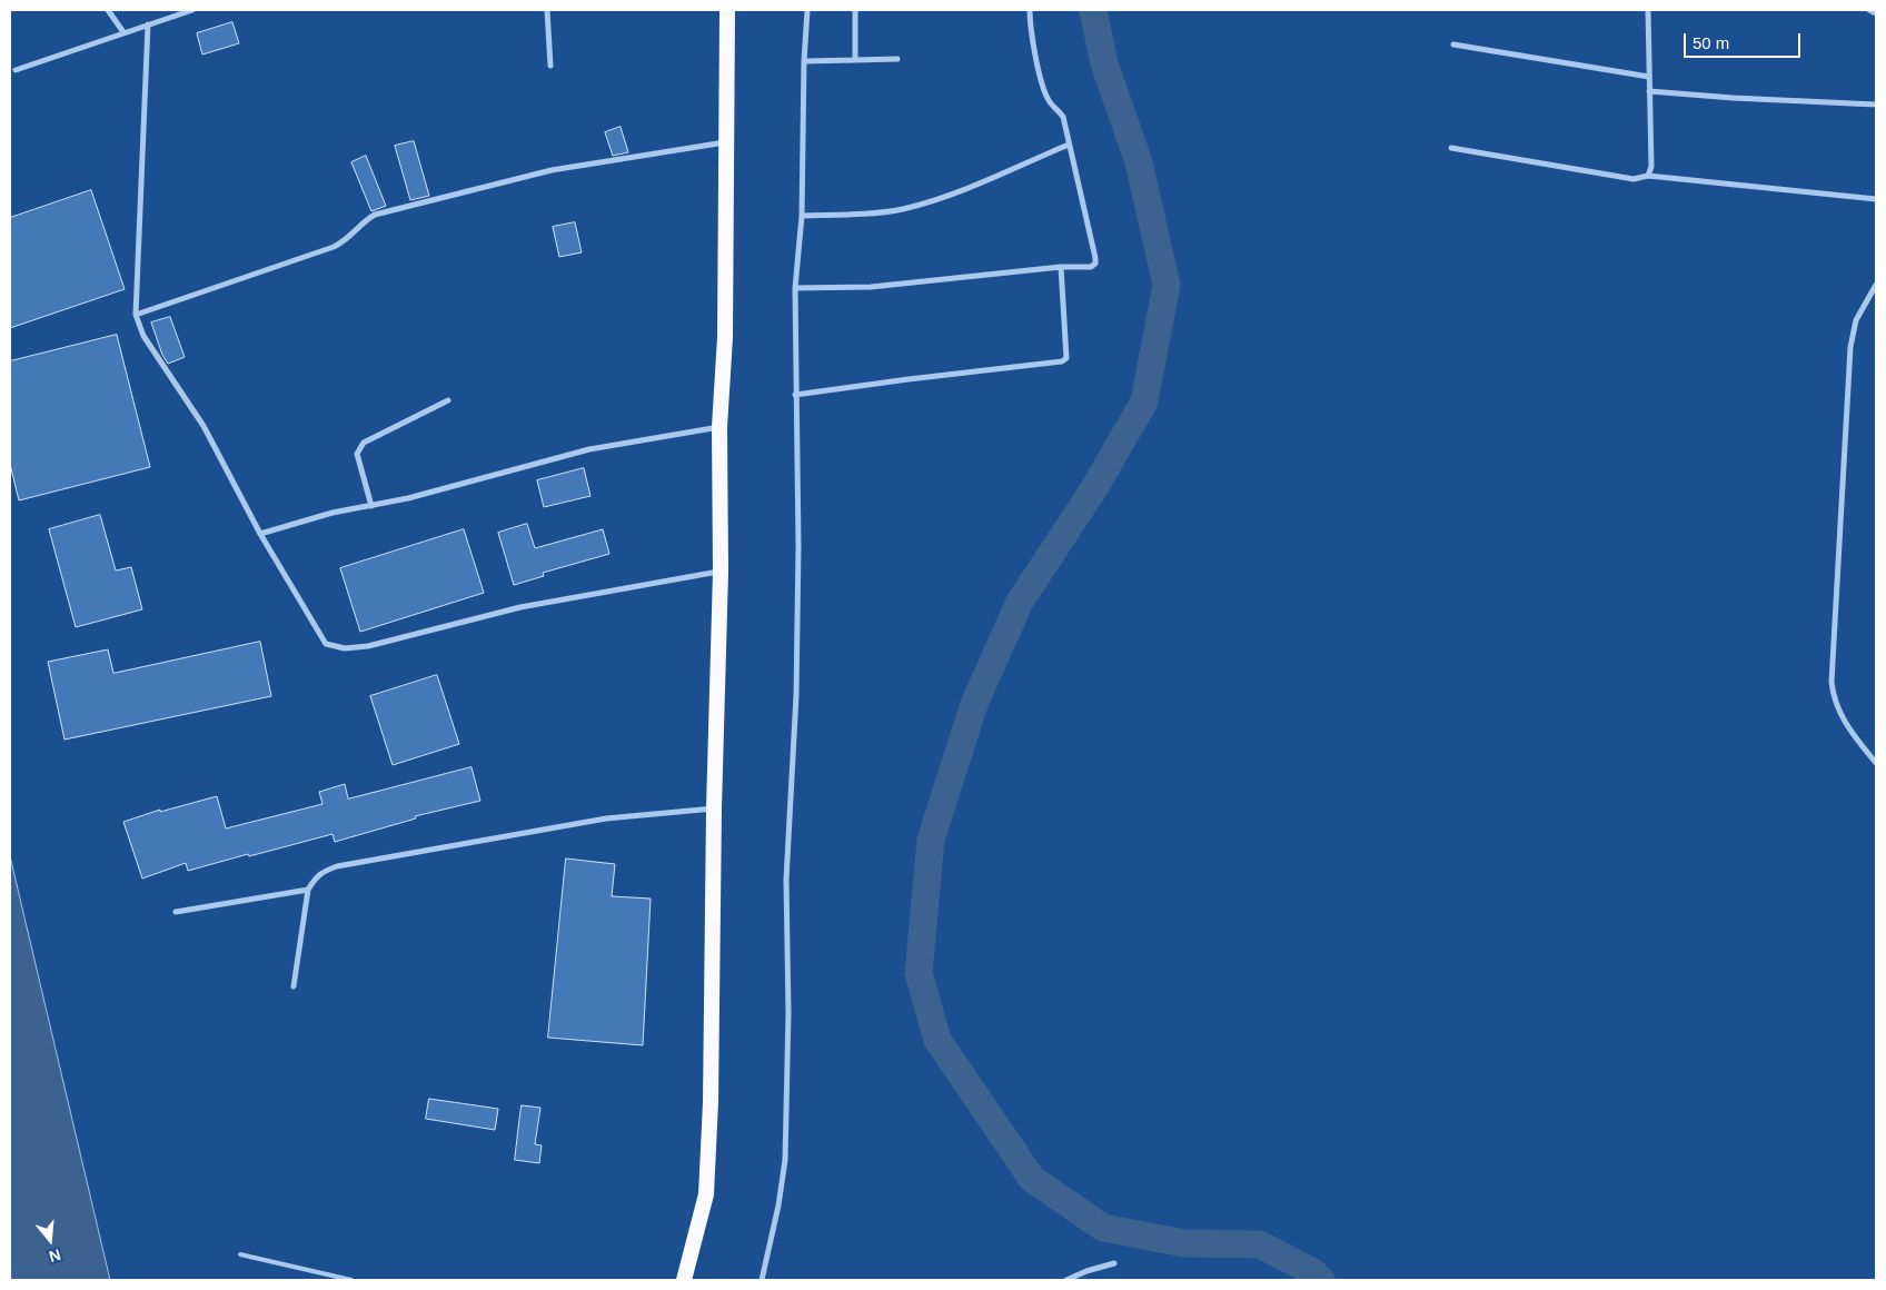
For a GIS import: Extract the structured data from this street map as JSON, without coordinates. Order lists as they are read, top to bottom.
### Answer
{
  "scale_bar": "50 m",
  "north": "bottom"
}
